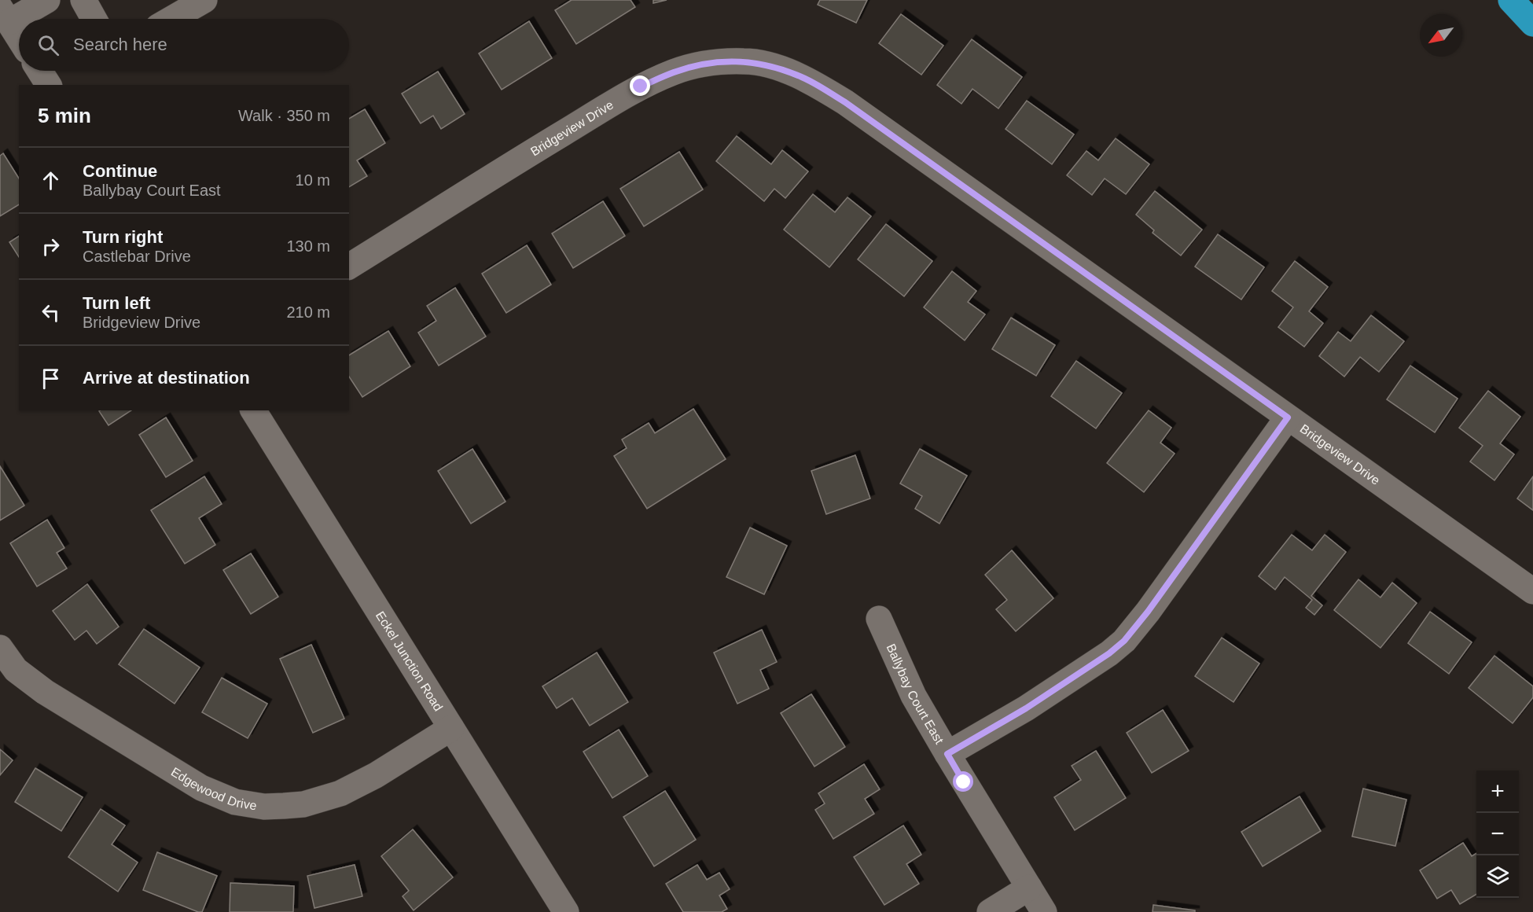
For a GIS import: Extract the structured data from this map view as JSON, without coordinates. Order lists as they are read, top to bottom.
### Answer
{
  "streets": {
    "street": [
      "Bridgeview Drive",
      "Eckel Junction Road",
      "Ballybay Court East",
      "Edgewood Drive"
    ]
  },
  "crossings": [
    ["Eckel Junction Road", "Edgewood Drive"]
  ],
  "north": "bottom left",
  "page": {
    "search": "Search here",
    "heading": ["5 min", "Walk · 350 m"],
    "list": [
      ["Continue", "Ballybay Court East", "10 m"],
      ["Turn right", "Castlebar Drive", "130 m"],
      ["Turn left", "Bridgeview Drive", "210 m"],
      "Arrive at destination"
    ],
    "map_buttons": ["+", "−"]
  }
}
